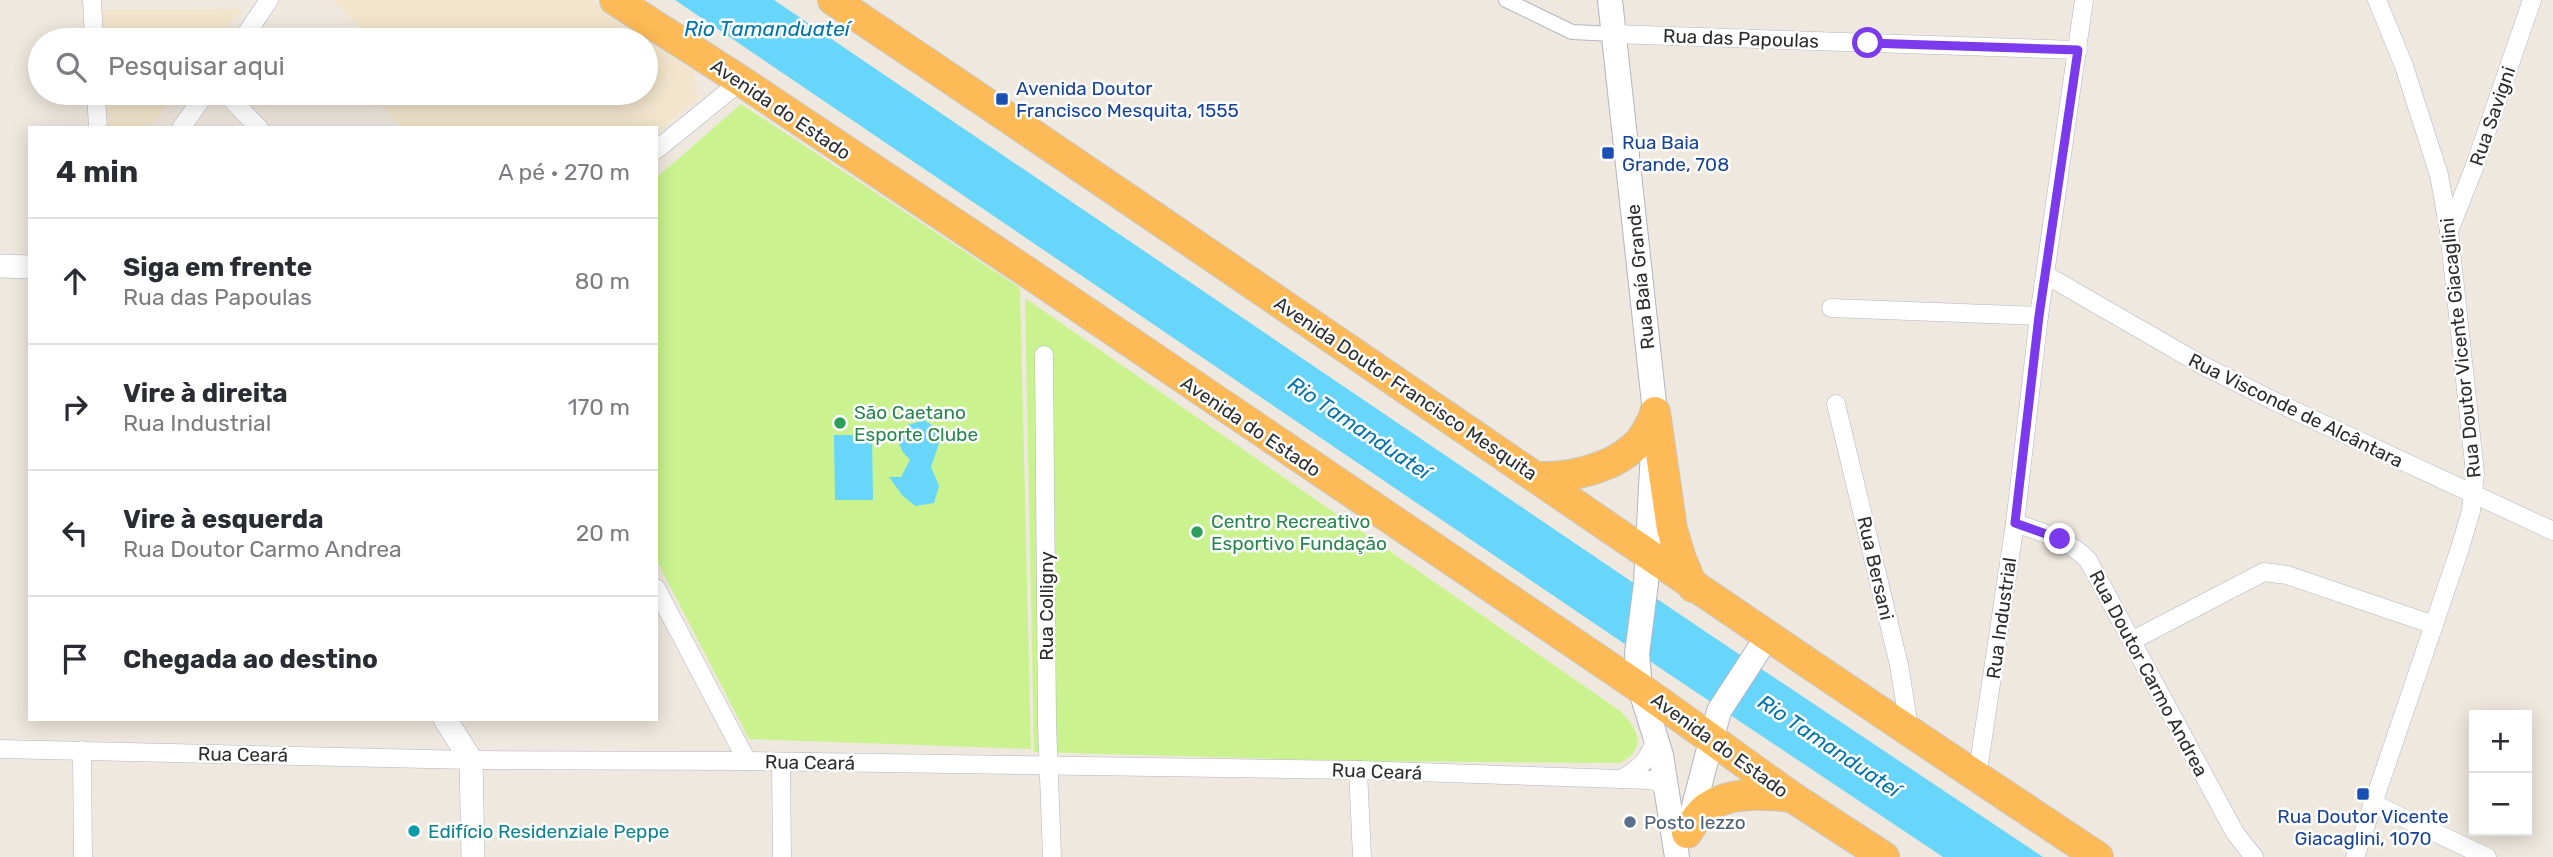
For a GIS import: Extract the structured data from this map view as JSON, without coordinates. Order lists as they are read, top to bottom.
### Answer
{
  "streets": {
    "highway": ["Avenida do Estado", "Avenida Doutor Francisco Mesquita"],
    "main road": ["Rua Baía Grande"],
    "street": [
      "Rua das Papoulas",
      "Rua Savigni",
      "Rua Doutor Vicente Giacaglini",
      "Rua Visconde de Alcântara",
      "Rua Bersani",
      "Rua Colligny",
      "Rua Industrial",
      "Rua Doutor Carmo Andrea",
      "Rua Ceará"
    ]
  },
  "crossings": [
    ["Rua das Papoulas", "Rua Baía Grande"],
    ["Rua das Papoulas", "Rua Industrial"],
    ["Avenida do Estado", "Rua Baía Grande"],
    ["Rua Savigni", "Rua Doutor Vicente Giacaglini"],
    ["Rua Baía Grande", "Avenida Doutor Francisco Mesquita"],
    ["Rua Baía Grande", "Rua Ceará"],
    ["Rua Doutor Vicente Giacaglini", "Rua Visconde de Alcântara"],
    ["Avenida Doutor Francisco Mesquita", "Rua Bersani"],
    ["Avenida Doutor Francisco Mesquita", "Rua Industrial"],
    ["Rua Visconde de Alcântara", "Rua Industrial"],
    ["Rua Colligny", "Rua Ceará"],
    ["Rua Industrial", "Rua Doutor Carmo Andrea"]
  ],
  "water": ["Rio Tamanduateí"],
  "places": {
    "transit": ["Avenida Doutor Francisco Mesquita, 1555", "Rua Baia Grande, 708", "Rua Doutor Vicente Giacaglini, 1070"],
    "other": [
      "São Caetano Esporte Clube",
      "Centro Recreativo Esportivo Fundação",
      "Posto Iezzo",
      "Edifício Residenziale Peppe"
    ]
  },
  "page": {
    "search": "Pesquisar aqui",
    "heading": ["4 min", "A pé · 270 m"],
    "list": [
      ["Siga em frente", "Rua das Papoulas", "80 m"],
      ["Vire à direita", "Rua Industrial", "170 m"],
      ["Vire à esquerda", "Rua Doutor Carmo Andrea", "20 m"],
      "Chegada ao destino"
    ],
    "map_buttons": ["+", "−"]
  }
}
